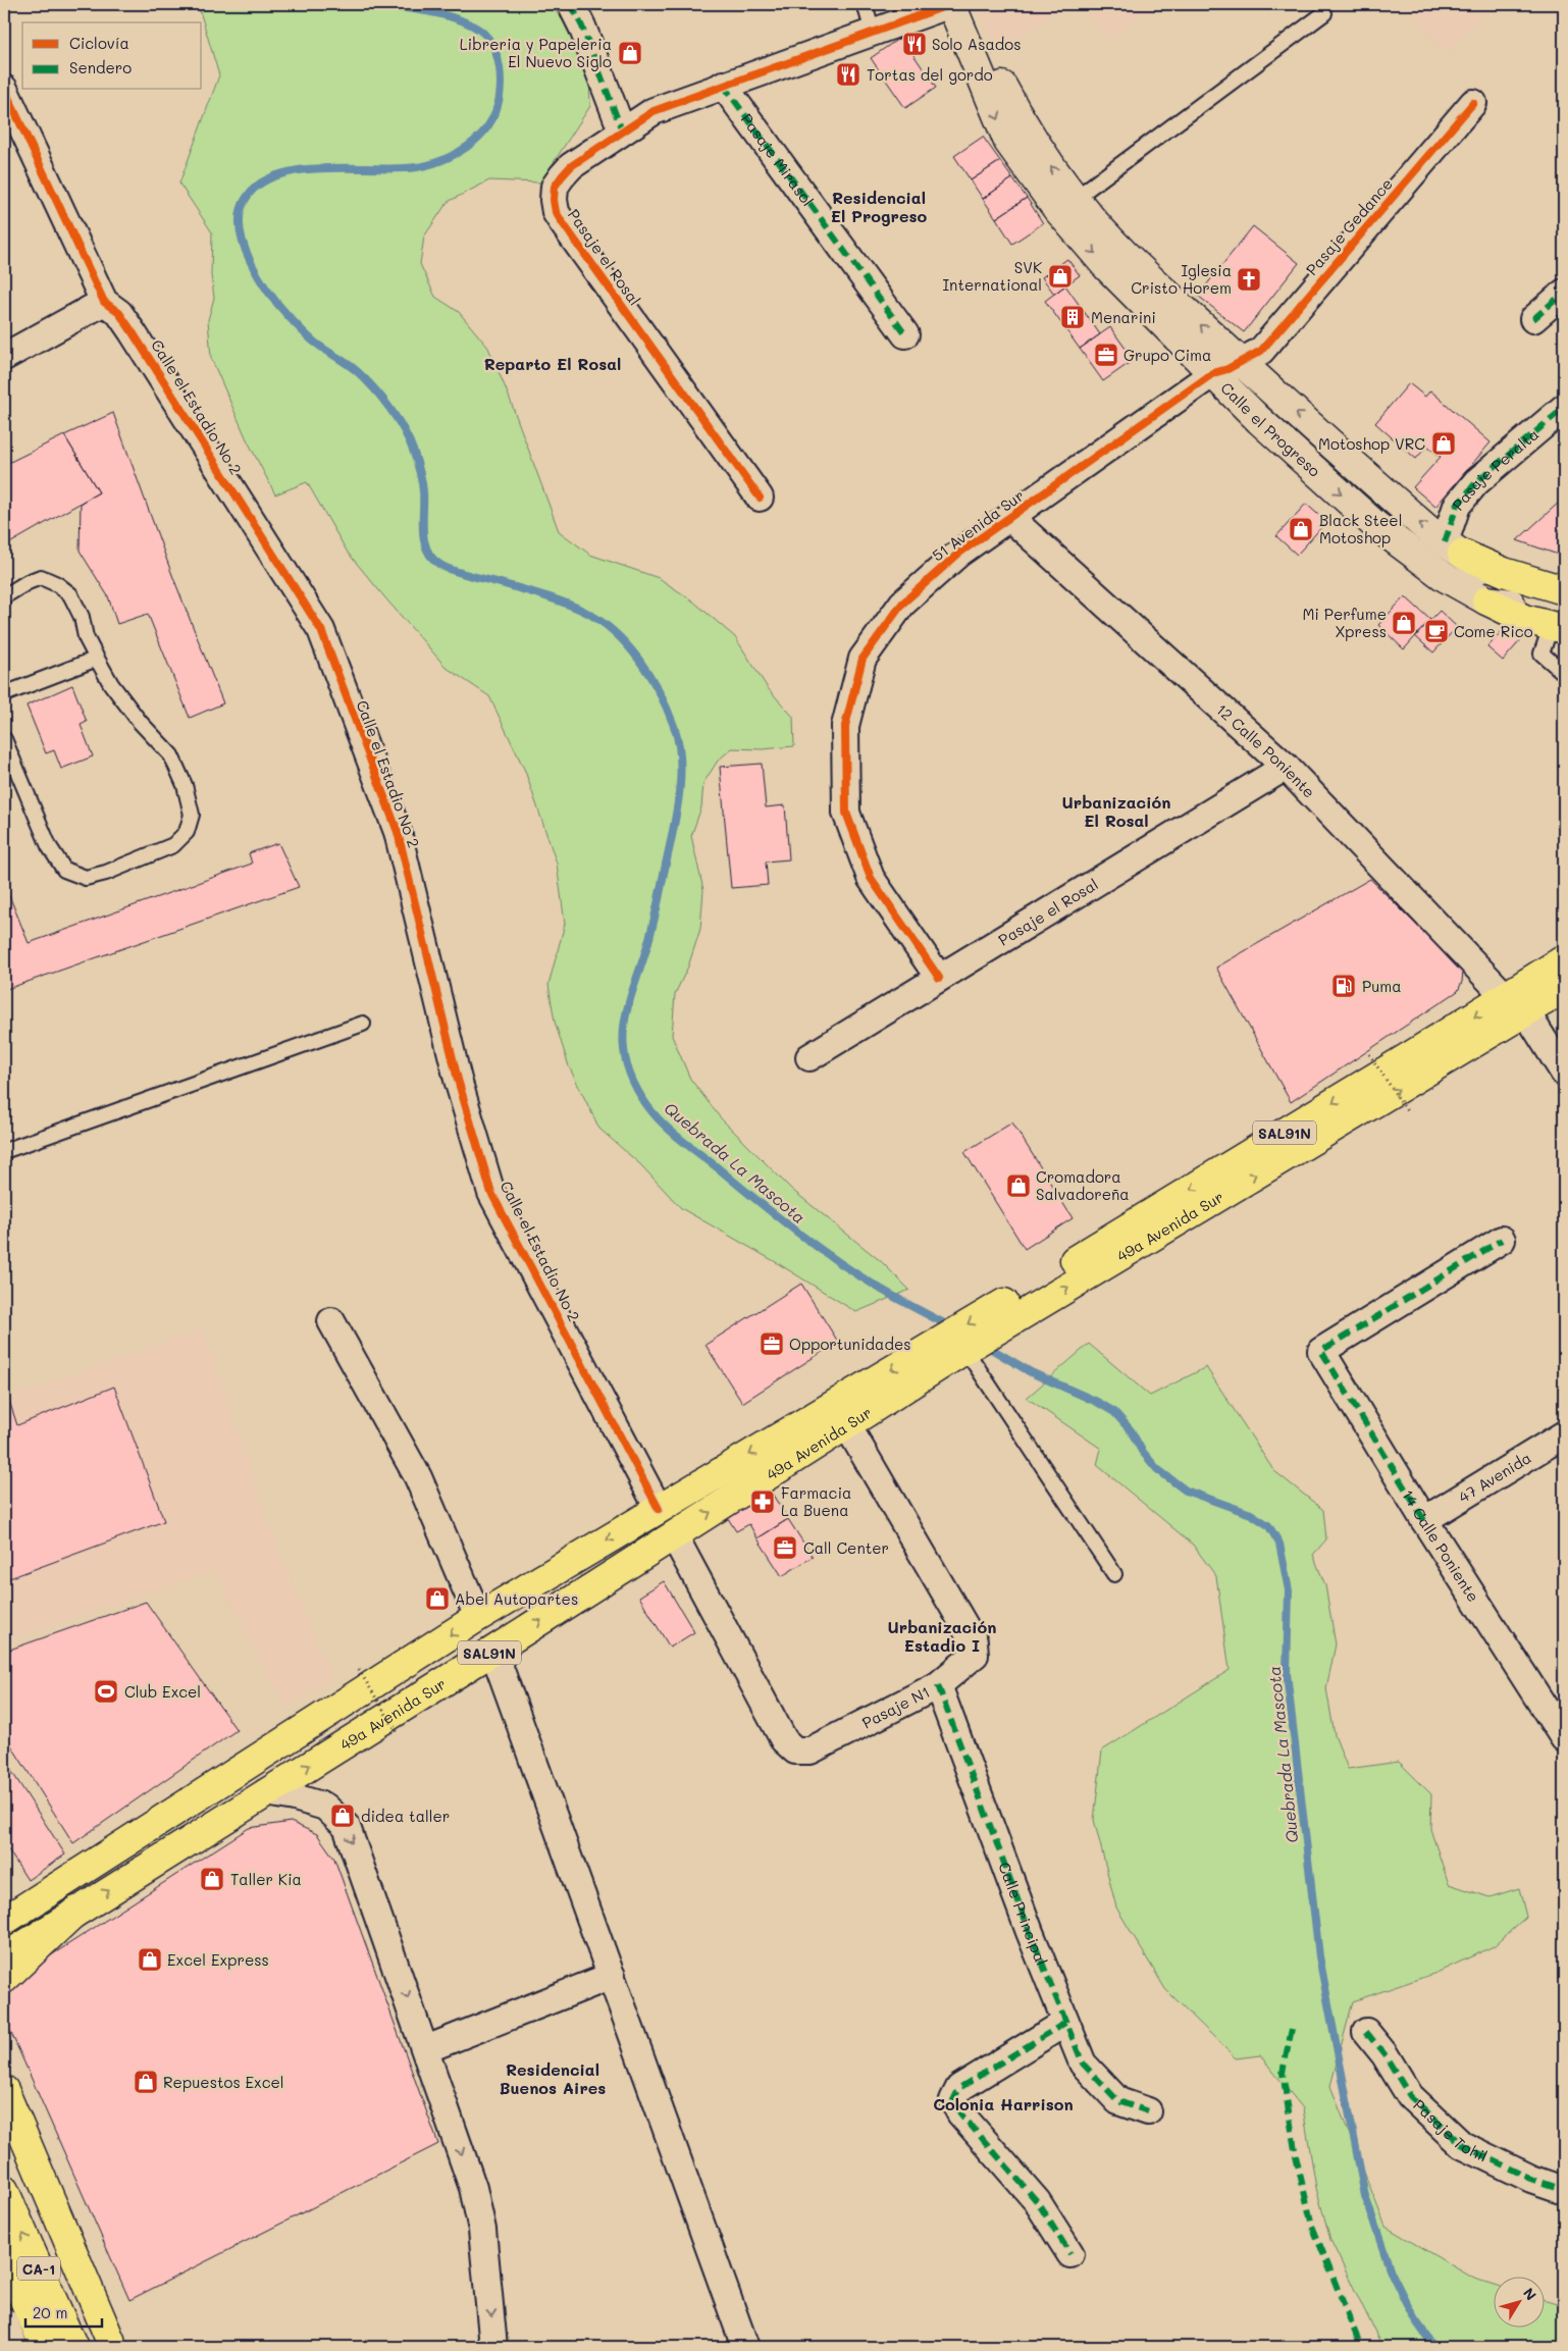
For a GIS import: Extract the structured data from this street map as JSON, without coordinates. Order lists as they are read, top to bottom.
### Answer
{
  "streets": {
    "main road": ["SAL91N", "49a Avenida Sur", "CA-1"],
    "street": [
      "Pasaje Mirasol",
      "Pasaje Gedance",
      "Pasaje el Rosal",
      "Calle el Estadio No 2",
      "Calle el Progreso",
      "Pasaje Peralta",
      "51 Avenida Sur",
      "12 Calle Poniente",
      "47 Avenida",
      "14 Calle Poniente",
      "Pasaje N1",
      "Calle Principal",
      "Pasaje Tohil"
    ]
  },
  "crossings": [
    ["Pasaje Mirasol", "Pasaje el Rosal"],
    ["Pasaje Gedance", "Calle el Progreso"],
    ["Pasaje Gedance", "51 Avenida Sur"],
    ["Pasaje el Rosal", "Calle el Progreso"],
    ["Pasaje el Rosal", "51 Avenida Sur"],
    ["Pasaje el Rosal", "12 Calle Poniente"],
    ["Calle el Estadio No 2", "49a Avenida Sur"],
    ["Calle el Progreso", "Pasaje Peralta"],
    ["Calle el Progreso", "51 Avenida Sur"],
    ["51 Avenida Sur", "12 Calle Poniente"],
    ["12 Calle Poniente", "49a Avenida Sur"],
    ["49a Avenida Sur", "Pasaje N1"],
    ["47 Avenida", "14 Calle Poniente"],
    ["Pasaje N1", "Calle Principal"]
  ],
  "districts": [
    "Residencial El Progreso",
    "Reparto El Rosal",
    "Urbanización El Rosal",
    "Urbanización Estadio I",
    "Residencial Buenos Aires",
    "Colonia Harrison"
  ],
  "water": ["Quebrada La Mascota"],
  "places": {
    "restaurant": ["Solo Asados", "Tortas del gordo"],
    "shop": [
      "Libreria y Papeleria El Nuevo Siglo",
      "SVK International",
      "Motoshop VRC",
      "Black Steel Motoshop",
      "Mi Perfume Xpress",
      "Cromadora Salvadoreña",
      "Abel Autopartes",
      "didea taller",
      "Taller Kia",
      "Excel Express",
      "Repuestos Excel"
    ],
    "church": ["Iglesia Cristo Horem"],
    "building": ["Menarini"],
    "office": ["Grupo Cima", "Opportunidades", "Call Center"],
    "cafe": ["Come Rico"],
    "fuel station": ["Puma"],
    "pharmacy": ["Farmacia La Buena"],
    "sports": ["Club Excel"]
  },
  "legend": ["Ciclovía", "Sendero"],
  "scale_bar": "20 m",
  "north": "top right"
}
